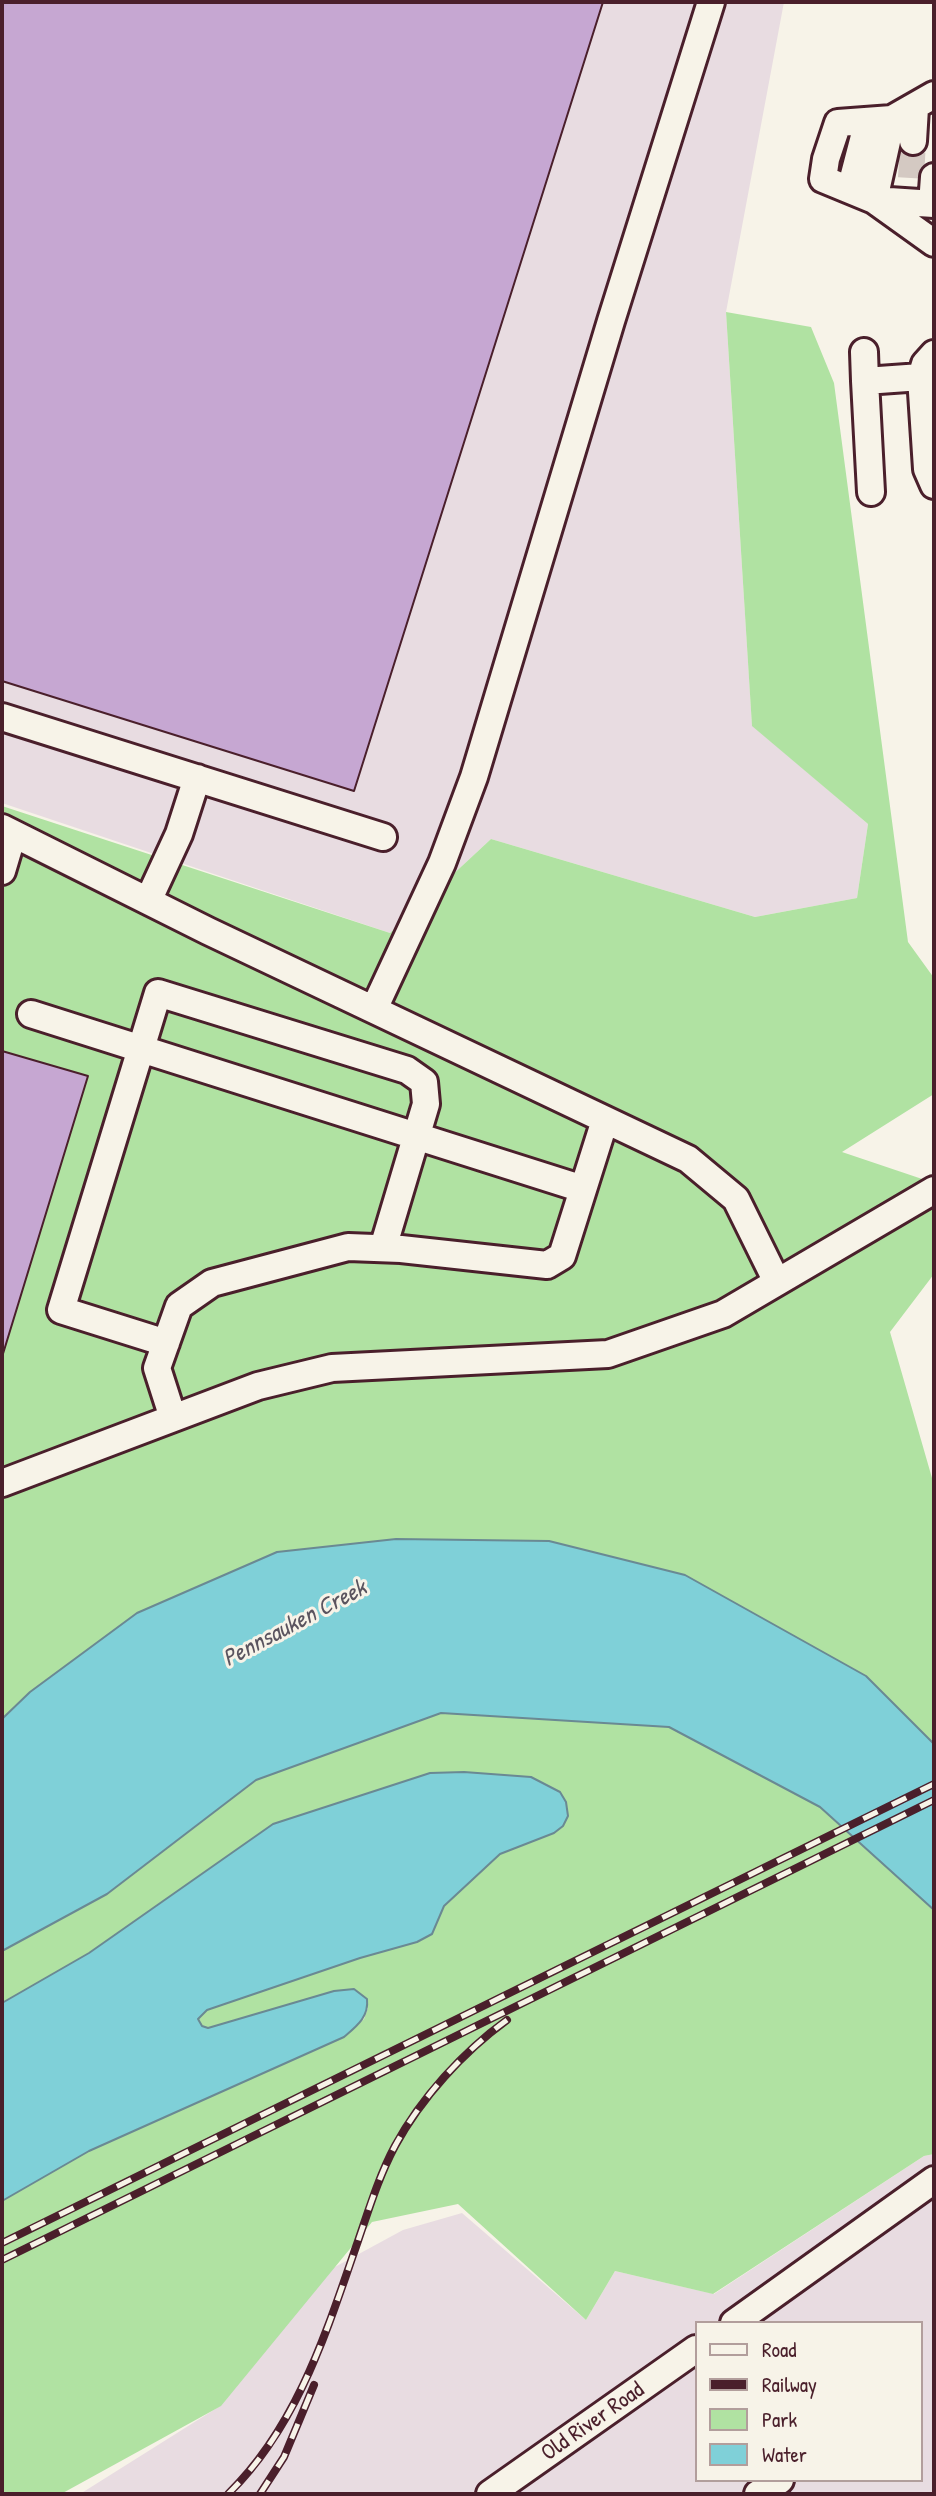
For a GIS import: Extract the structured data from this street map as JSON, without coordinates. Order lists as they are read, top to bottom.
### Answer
{
  "streets": {
    "lane": ["Old River Road"]
  },
  "water": ["Pennsauken Creek"],
  "legend": [
    "Road",
    "Railway",
    "Park",
    "Water"
  ]
}
